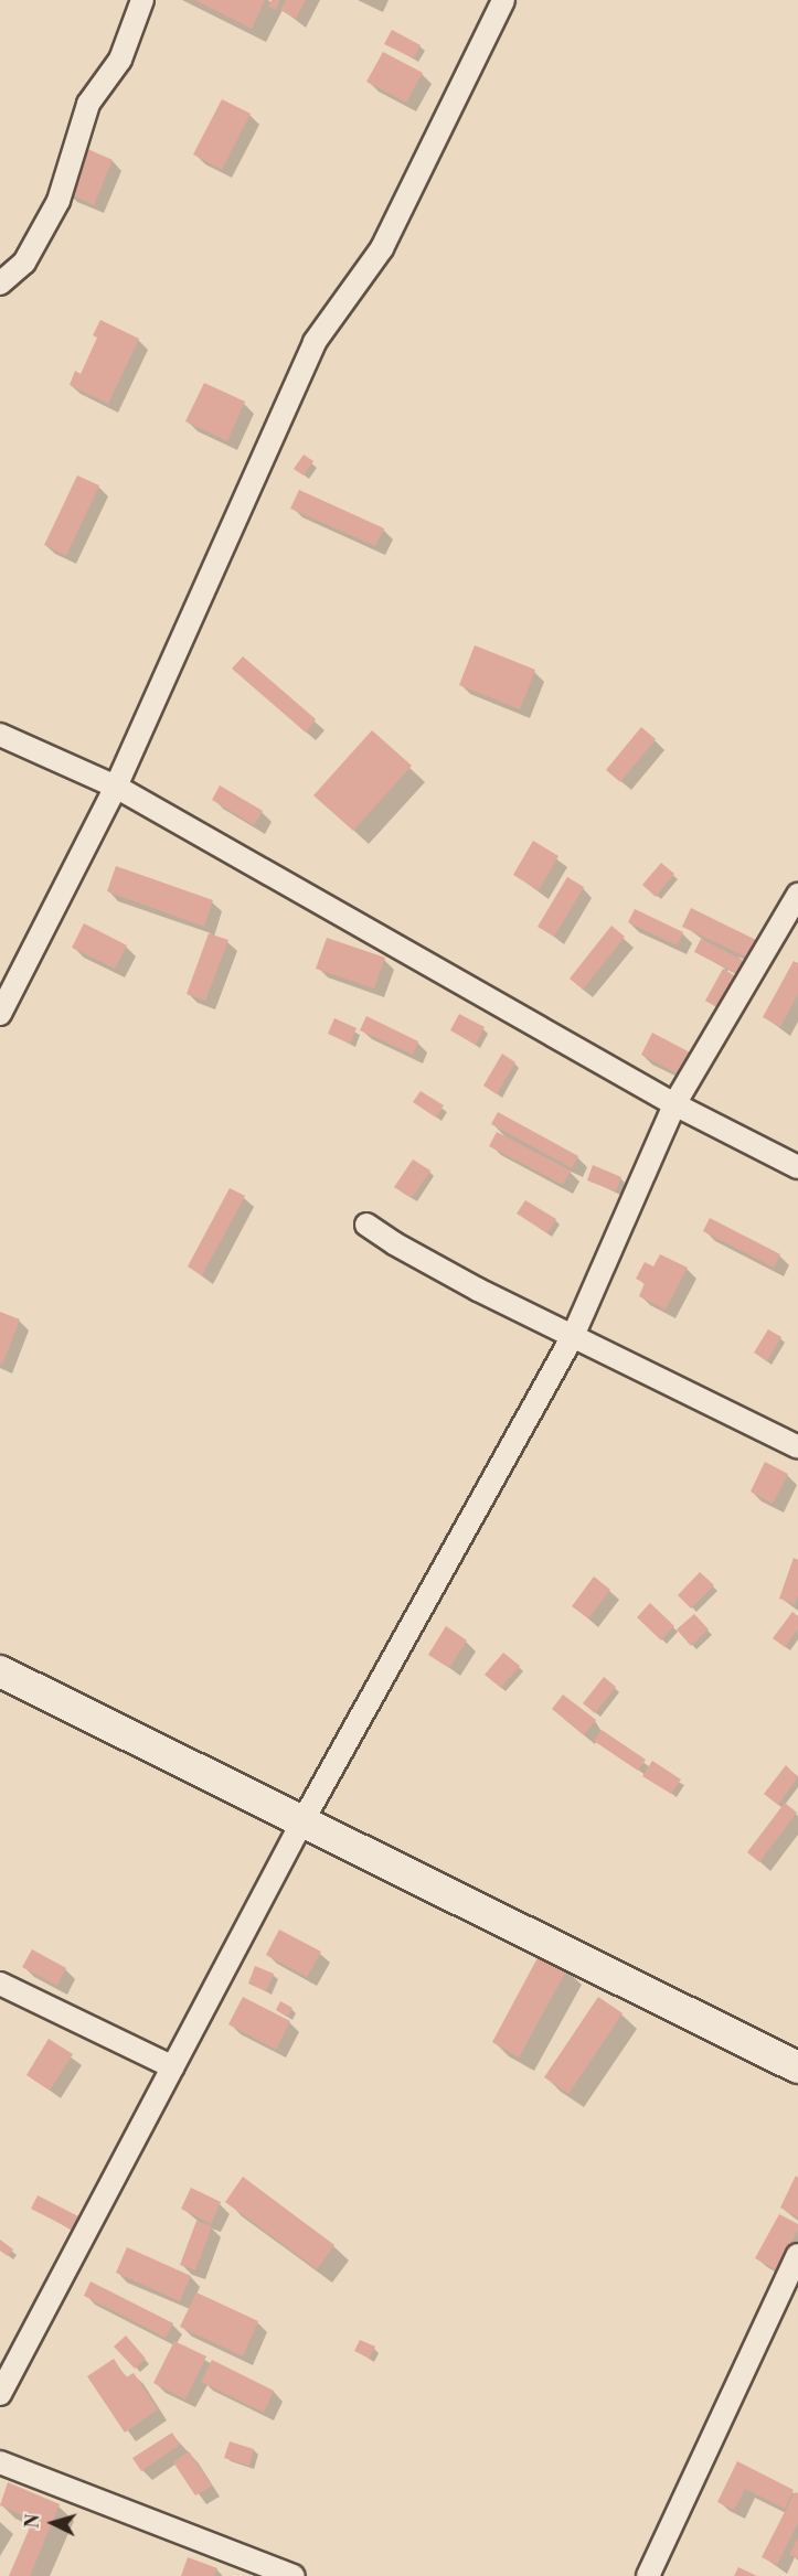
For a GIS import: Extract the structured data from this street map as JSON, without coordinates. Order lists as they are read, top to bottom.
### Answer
{
  "north": "left"
}
